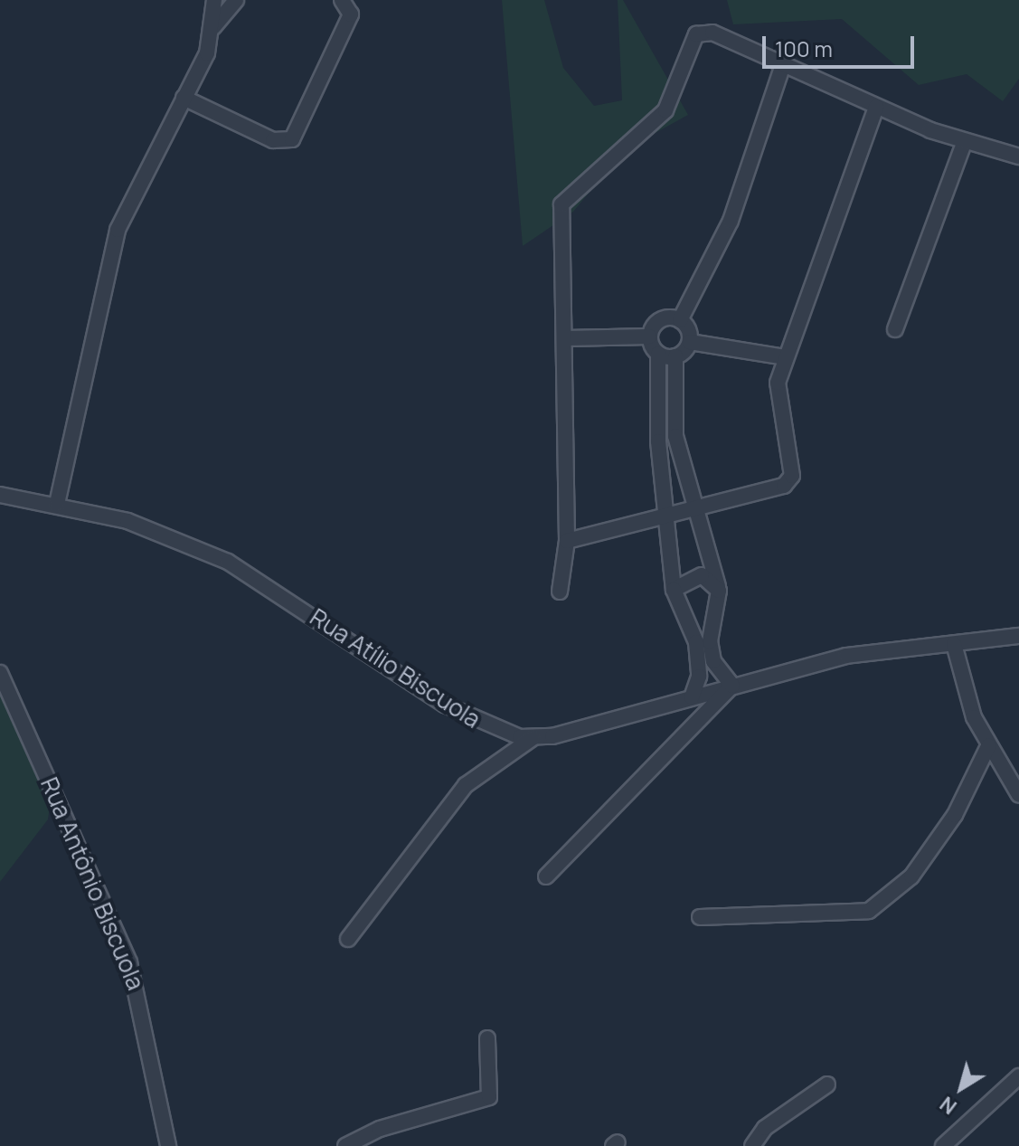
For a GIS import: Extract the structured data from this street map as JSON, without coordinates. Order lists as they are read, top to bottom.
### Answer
{
  "streets": {
    "street": ["Rua Atílio Biscuola", "Rua Antônio Biscuola"]
  },
  "scale_bar": "100 m",
  "north": "bottom left"
}
